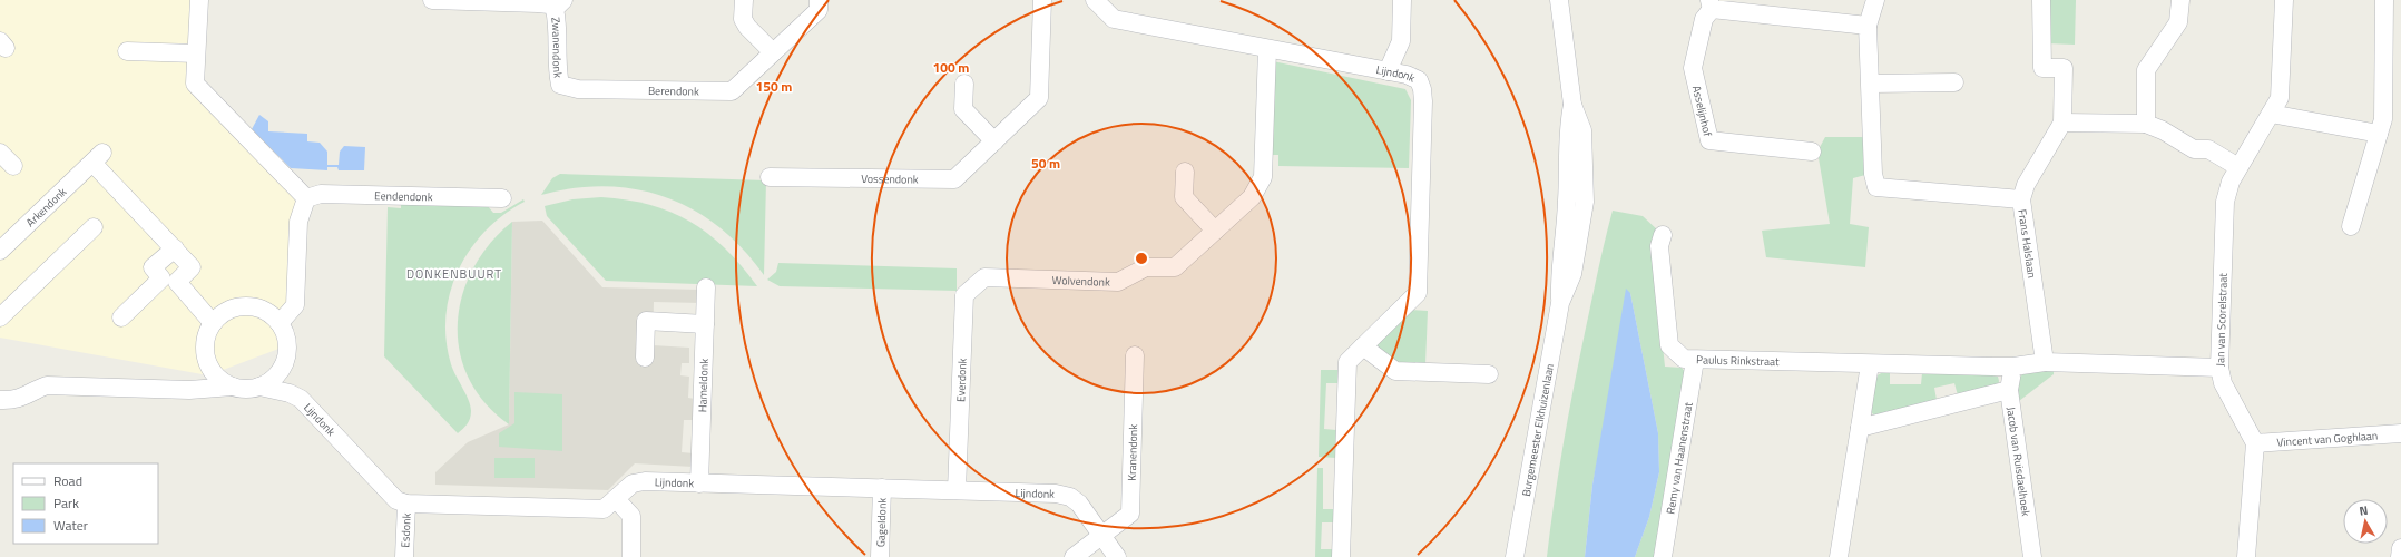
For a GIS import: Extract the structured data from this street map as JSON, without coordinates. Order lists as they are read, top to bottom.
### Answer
{
  "streets": {
    "street": [
      "Zwanendonk",
      "Lijndonk",
      "Berendonk",
      "Asselijnhof",
      "Vossendonk",
      "Eendendonk",
      "Arkendonk",
      "Frans Halslaan",
      "Wolvendonk",
      "Jan van Scorelstraat",
      "Paulus Rinkstraat",
      "Everdonk",
      "Hameldonk",
      "Burgemeester Elkhuizenlaan",
      "Vincent van Goghlaan",
      "Kranendonk",
      "Remy van Haanenstraat",
      "Jacob van Ruisdaelhoek",
      "Gageldonk",
      "Esdonk"
    ]
  },
  "crossings": [
    ["Zwanendonk", "Berendonk"],
    ["Lijndonk", "Wolvendonk"],
    ["Lijndonk", "Everdonk"],
    ["Lijndonk", "Hameldonk"],
    ["Lijndonk", "Kranendonk"],
    ["Lijndonk", "Gageldonk"],
    ["Lijndonk", "Esdonk"],
    ["Frans Halslaan", "Paulus Rinkstraat"],
    ["Wolvendonk", "Everdonk"],
    ["Jan van Scorelstraat", "Vincent van Goghlaan"],
    ["Paulus Rinkstraat", "Remy van Haanenstraat"],
    ["Paulus Rinkstraat", "Jacob van Ruisdaelhoek"]
  ],
  "districts": ["DONKENBUURT"],
  "legend": ["Road", "Park", "Water"],
  "north": "top",
  "rings": ["100 m", "150 m", "50 m"]
}
